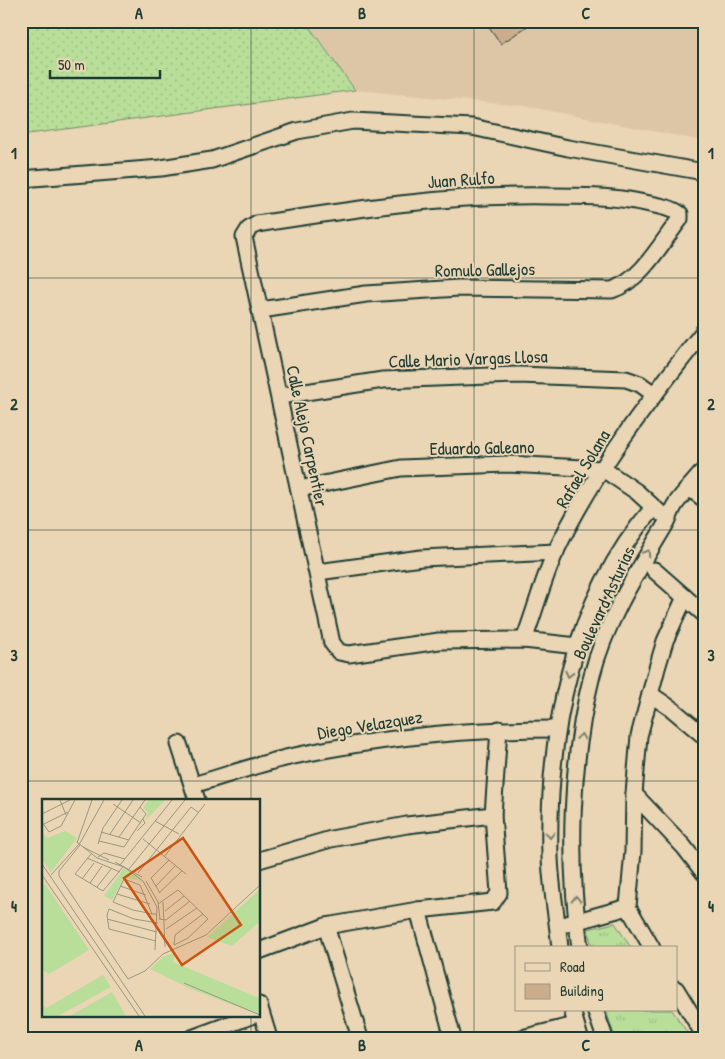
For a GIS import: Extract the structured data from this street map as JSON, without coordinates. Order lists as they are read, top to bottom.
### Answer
{
  "streets": {
    "street": [
      "Juan Rulfo",
      "Romulo Gallejos",
      "Calle Mario Vargas Llosa",
      "Calle Alejo Carpentier",
      "Eduardo Galeano",
      "Rafael Solana",
      "Boulevard Asturias",
      "Diego Velazquez"
    ]
  },
  "crossings": [
    ["Juan Rulfo", "Romulo Gallejos"],
    ["Juan Rulfo", "Calle Alejo Carpentier"],
    ["Romulo Gallejos", "Calle Alejo Carpentier"],
    ["Calle Mario Vargas Llosa", "Calle Alejo Carpentier"],
    ["Calle Mario Vargas Llosa", "Rafael Solana"],
    ["Calle Alejo Carpentier", "Eduardo Galeano"],
    ["Calle Alejo Carpentier", "Rafael Solana"],
    ["Eduardo Galeano", "Rafael Solana"],
    ["Boulevard Asturias", "Diego Velazquez"]
  ],
  "legend": ["Road", "Building"],
  "scale_bar": "50 m",
  "grid": {
    "columns": ["A", "B", "C"],
    "rows": [
      "1",
      "2",
      "3",
      "4"
    ]
  }
}
